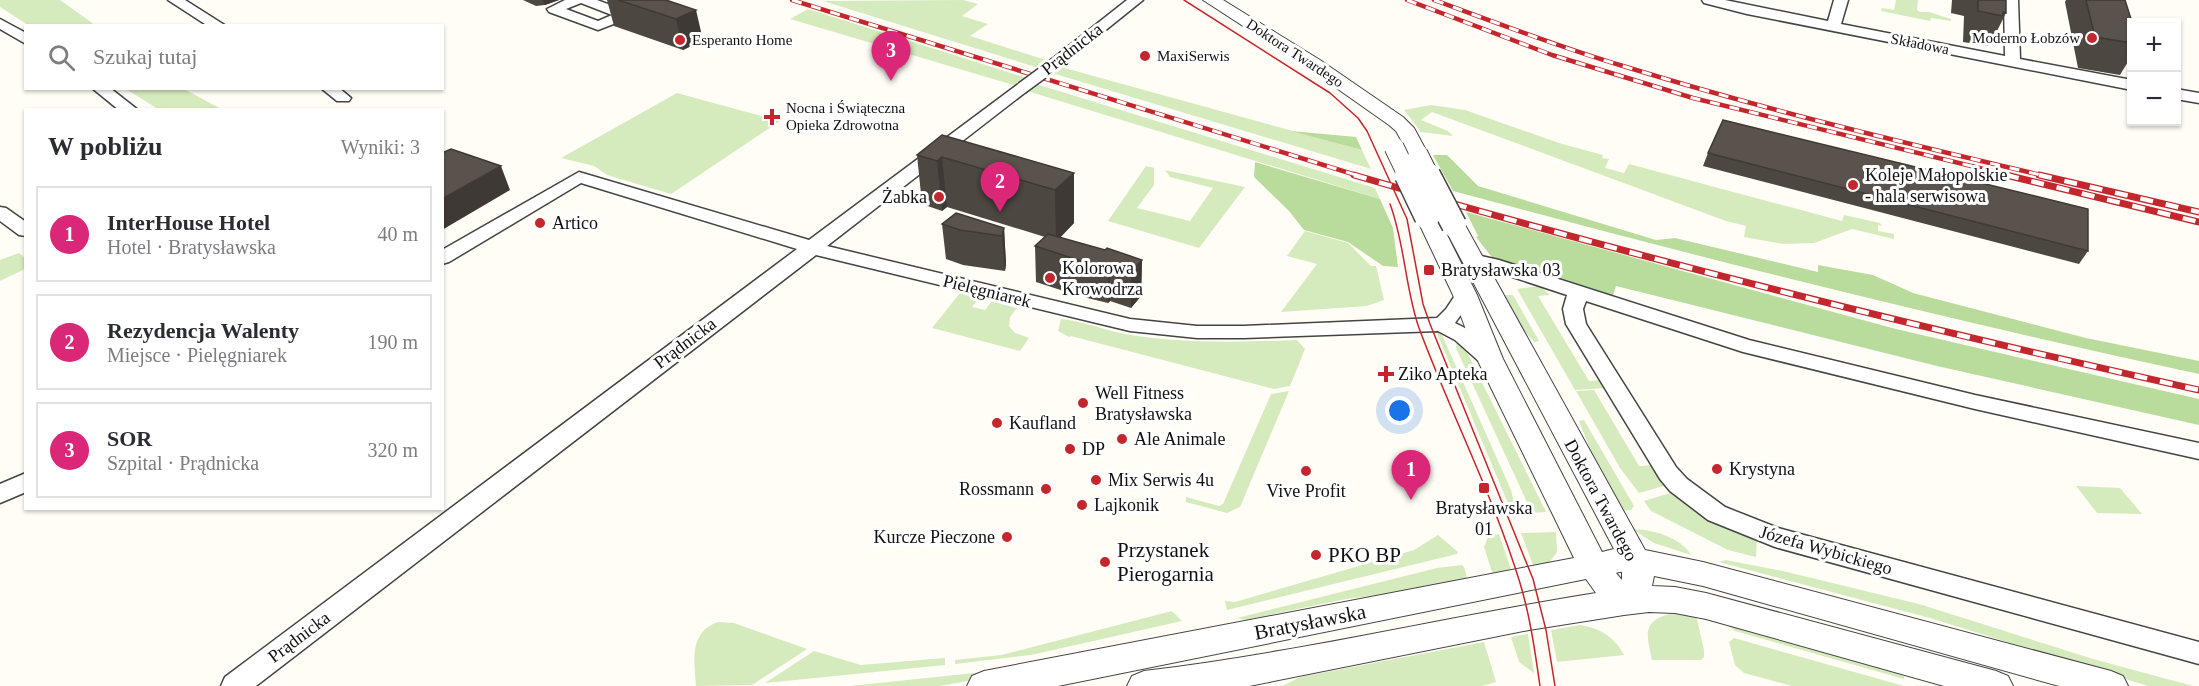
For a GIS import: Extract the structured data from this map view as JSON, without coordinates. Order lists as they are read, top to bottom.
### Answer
{
  "streets": {
    "street": [
      "Składowa",
      "Prądnicka",
      "Doktora Twardego",
      "Pielęgniarek",
      "Józefa Wybickiego",
      "Bratysławska"
    ]
  },
  "crossings": [
    ["Prądnicka", "Pielęgniarek"],
    ["Doktora Twardego", "Bratysławska"]
  ],
  "places": {
    "other": [
      "Moderno Łobzów",
      "Esperanto Home",
      "MaxiSerwis",
      "Koleje Małopolskie - hala serwisowa",
      "Żabka",
      "Artico",
      "Kolorowa Krowodrza",
      "Well Fitness Bratysławska",
      "Kaufland",
      "Ale Animale",
      "DP",
      "Krystyna",
      "Vive Profit",
      "Mix Serwis 4u",
      "Rossmann",
      "Lajkonik",
      "Kurcze Pieczone",
      "PKO BP",
      "Przystanek Pierogarnia"
    ],
    "health": ["Nocna i Świąteczna Opieka Zdrowotna", "Ziko Apteka"],
    "transit": ["Bratysławska 03", "Bratysławska 01"]
  },
  "page": {
    "map_buttons": ["+", "−"],
    "search": "Szukaj tutaj",
    "pins": ["3", "2", "1"],
    "heading": ["W pobliżu", "Wyniki: 3"],
    "list": [
      {
        "mark": "1",
        "name": "InterHouse Hotel",
        "note": "Hotel · Bratysławska",
        "value": "40 m"
      },
      {
        "mark": "2",
        "name": "Rezydencja Walenty",
        "note": "Miejsce · Pielęgniarek",
        "value": "190 m"
      },
      {
        "mark": "3",
        "name": "SOR",
        "note": "Szpital · Prądnicka",
        "value": "320 m"
      }
    ]
  }
}
